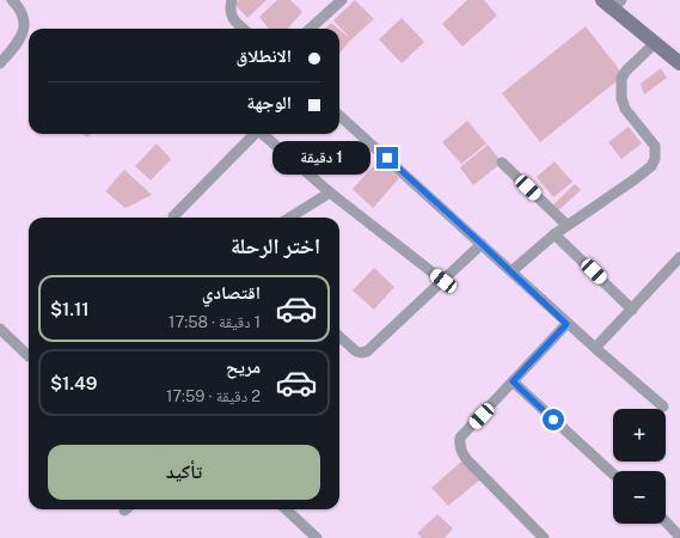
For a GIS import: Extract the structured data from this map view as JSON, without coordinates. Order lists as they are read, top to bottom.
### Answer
{
  "page": {
    "banner": ["الانطلاق", "الوجهة"],
    "bubble": "1 دقيقة",
    "heading": "اختر الرحلة",
    "list": [
      {
        "name": "اقتصادي",
        "note": "1 دقيقة · 17:58",
        "value": "$1.11"
      },
      {
        "name": "مريح",
        "note": "2 دقيقة · 17:59",
        "value": "$1.49"
      }
    ],
    "map_buttons": ["+", "−"],
    "buttons": "تأكيد"
  }
}
